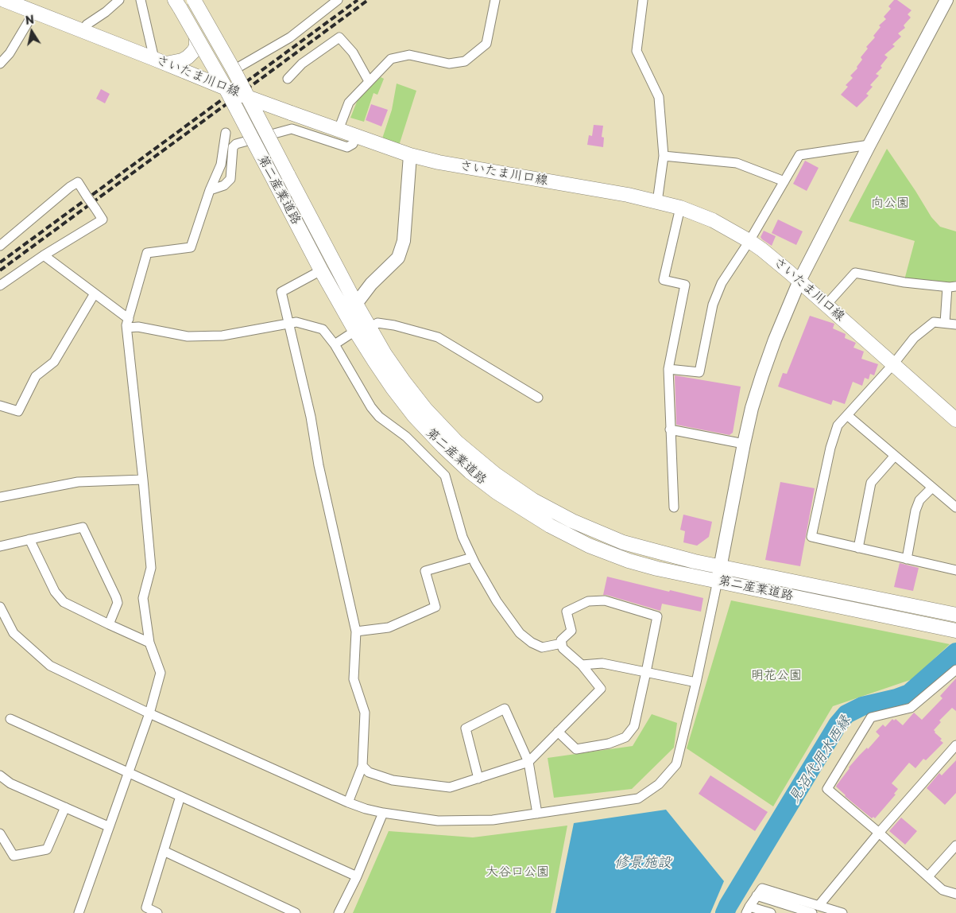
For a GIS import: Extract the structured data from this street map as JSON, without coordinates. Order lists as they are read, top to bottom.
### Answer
{
  "streets": {
    "main road": ["さいたま川口線", "第二産業道路"]
  },
  "crossings": [
    ["さいたま川口線", "第二産業道路"]
  ],
  "water": ["見沼代用水西縁", "修景施設"],
  "parks": ["向公園", "明花公園", "大谷口公園"],
  "north": "top"
}
